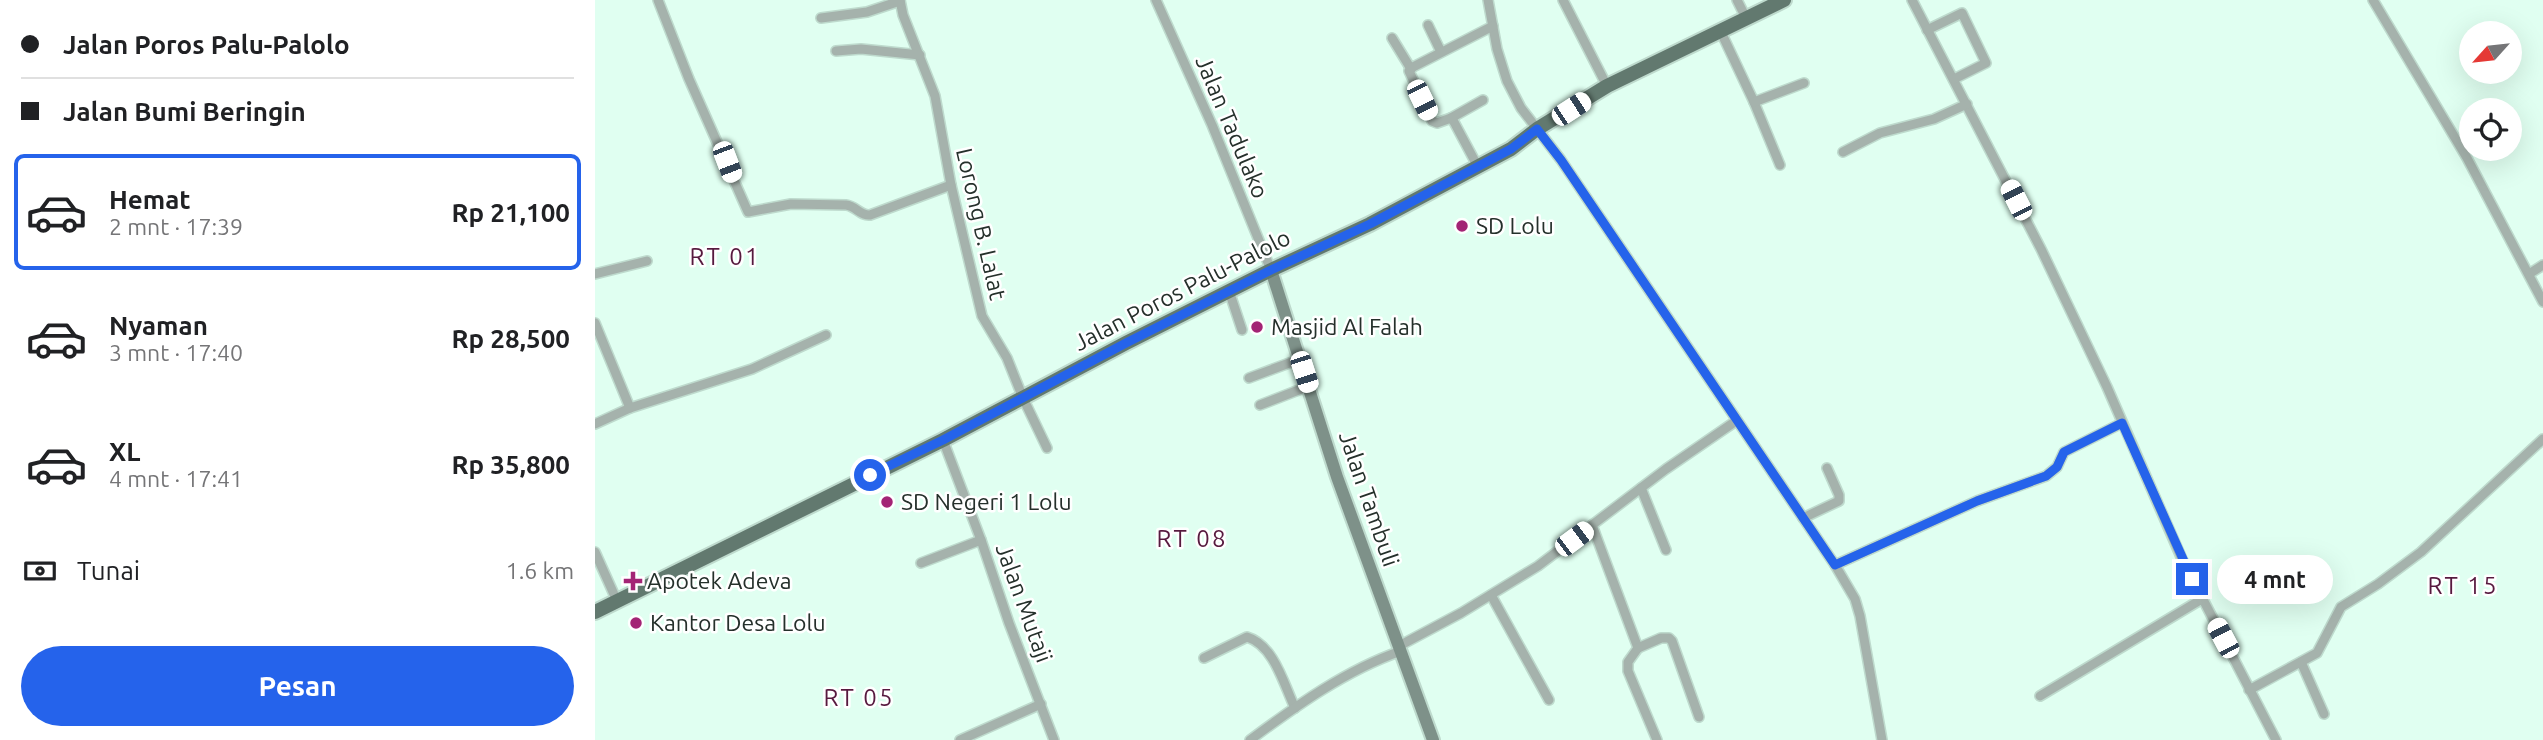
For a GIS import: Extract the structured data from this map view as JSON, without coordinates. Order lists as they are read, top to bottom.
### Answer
{
  "streets": {
    "main road": ["Jalan Poros Palu-Palolo"],
    "street": [
      "Jalan Tadulako",
      "Lorong B. Lalat",
      "Jalan Tambuli",
      "Jalan Mutaji"
    ]
  },
  "crossings": [
    ["Jalan Tadulako", "Jalan Poros Palu-Palolo"],
    ["Jalan Tadulako", "Jalan Tambuli"],
    ["Lorong B. Lalat", "Jalan Poros Palu-Palolo"],
    ["Jalan Poros Palu-Palolo", "Jalan Tambuli"],
    ["Jalan Poros Palu-Palolo", "Jalan Mutaji"]
  ],
  "districts": [
    "RT 01",
    "RT 08",
    "RT 15",
    "RT 05"
  ],
  "places": {
    "other": [
      "SD Lolu",
      "Masjid Al Falah",
      "SD Negeri 1 Lolu",
      "Kantor Desa Lolu"
    ],
    "health": ["Apotek Adeva"]
  },
  "north": "bottom left",
  "page": {
    "banner": ["Jalan Poros Palu-Palolo", "Jalan Bumi Beringin"],
    "list": [
      {
        "name": "Hemat",
        "note": "2 mnt · 17:39",
        "value": "Rp 21,100"
      },
      {
        "name": "Nyaman",
        "note": "3 mnt · 17:40",
        "value": "Rp 28,500"
      },
      {
        "name": "XL",
        "note": "4 mnt · 17:41",
        "value": "Rp 35,800"
      }
    ],
    "pay": ["Tunai", "1.6 km"],
    "bubble": "4 mnt",
    "buttons": "Pesan"
  }
}
